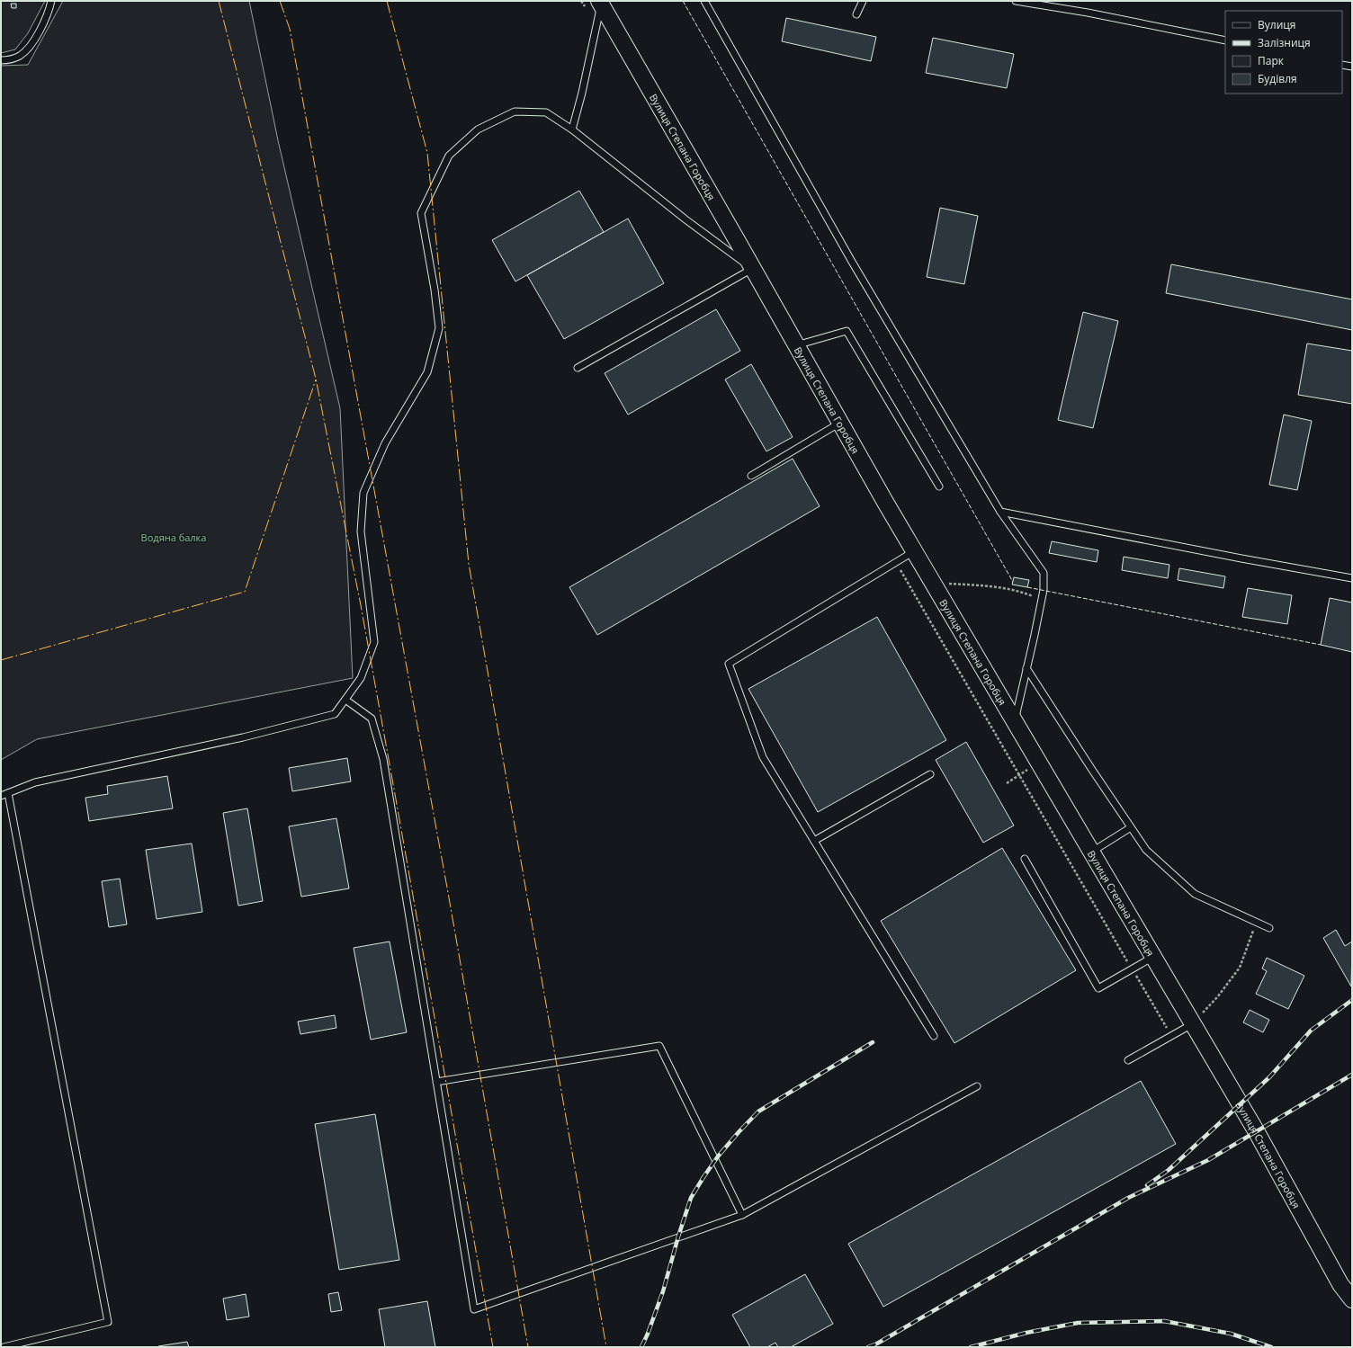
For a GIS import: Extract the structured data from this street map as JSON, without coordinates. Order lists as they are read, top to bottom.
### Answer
{
  "streets": {
    "main road": ["Вулиця Степана Горобця"]
  },
  "parks": ["Водяна балка"],
  "legend": [
    "Вулиця",
    "Залізниця",
    "Парк",
    "Будівля"
  ]
}
